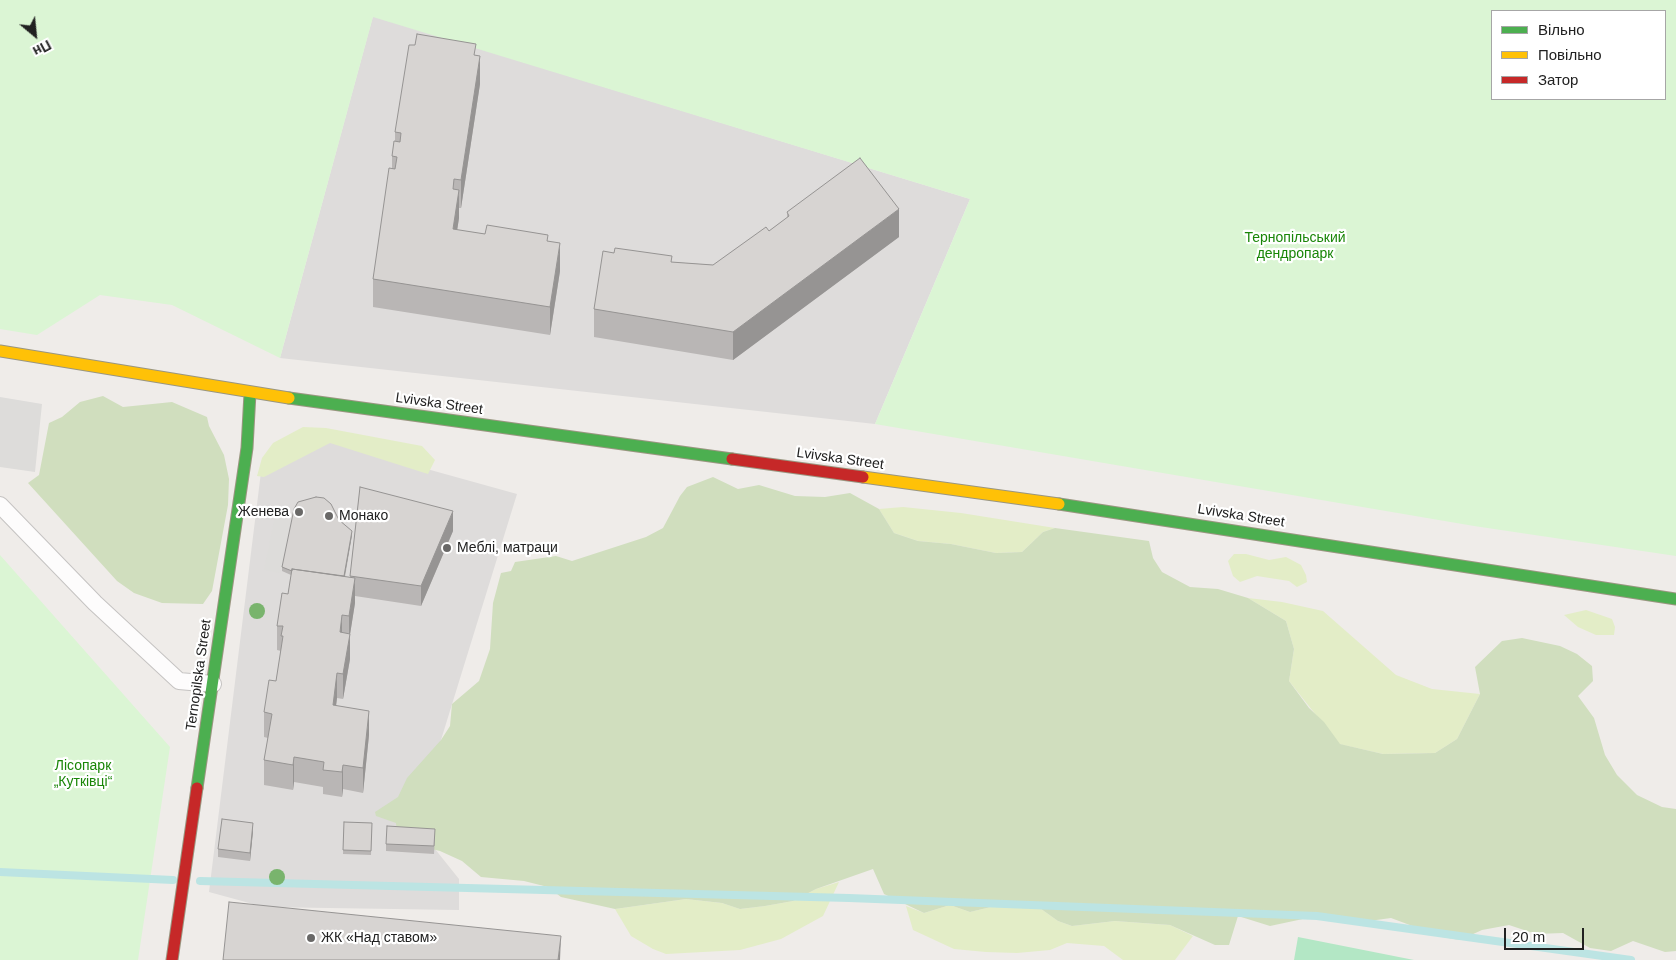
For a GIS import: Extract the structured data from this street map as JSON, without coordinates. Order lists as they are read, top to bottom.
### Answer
{
  "streets": {
    "main road": ["Lvivska Street", "Ternopilska Street"]
  },
  "crossings": [
    ["Lvivska Street", "Ternopilska Street"]
  ],
  "parks": ["Тернопільський дендропарк", "Лісопарк „Кутківці“"],
  "places": [
    "Женева",
    "Монако",
    "Меблі, матраци",
    "ЖК «Над ставом»"
  ],
  "legend": ["Вільно", "Повільно", "Затор"],
  "scale_bar": "20 m",
  "north": "bottom right"
}
